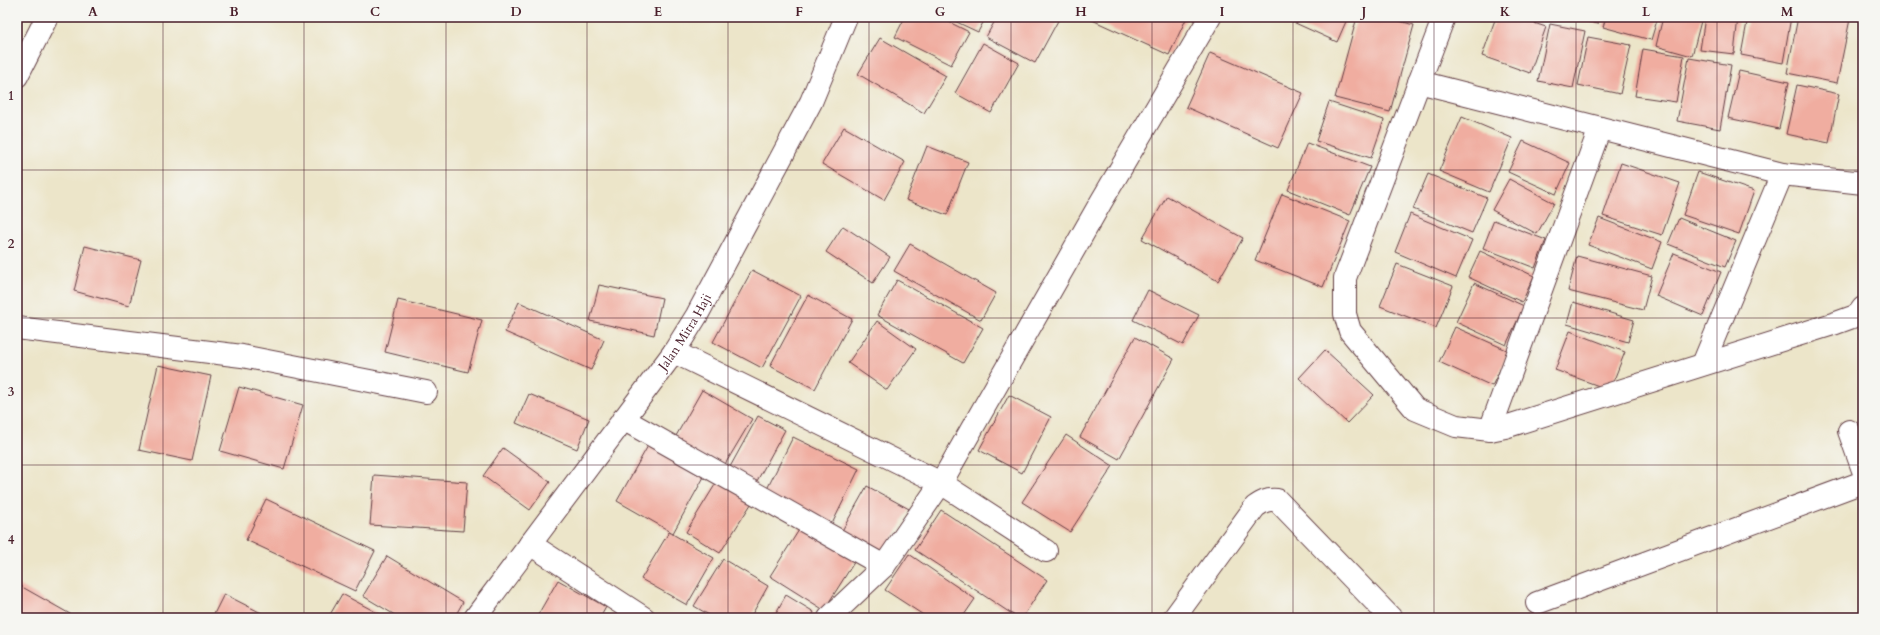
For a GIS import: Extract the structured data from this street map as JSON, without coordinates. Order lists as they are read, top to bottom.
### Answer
{
  "streets": {
    "street": ["Jalan Mitra Haji"]
  },
  "grid": {
    "columns": [
      "A",
      "B",
      "C",
      "D",
      "E",
      "F",
      "G",
      "H",
      "I",
      "J",
      "K",
      "L",
      "M"
    ],
    "rows": [
      "1",
      "2",
      "3",
      "4"
    ]
  }
}
